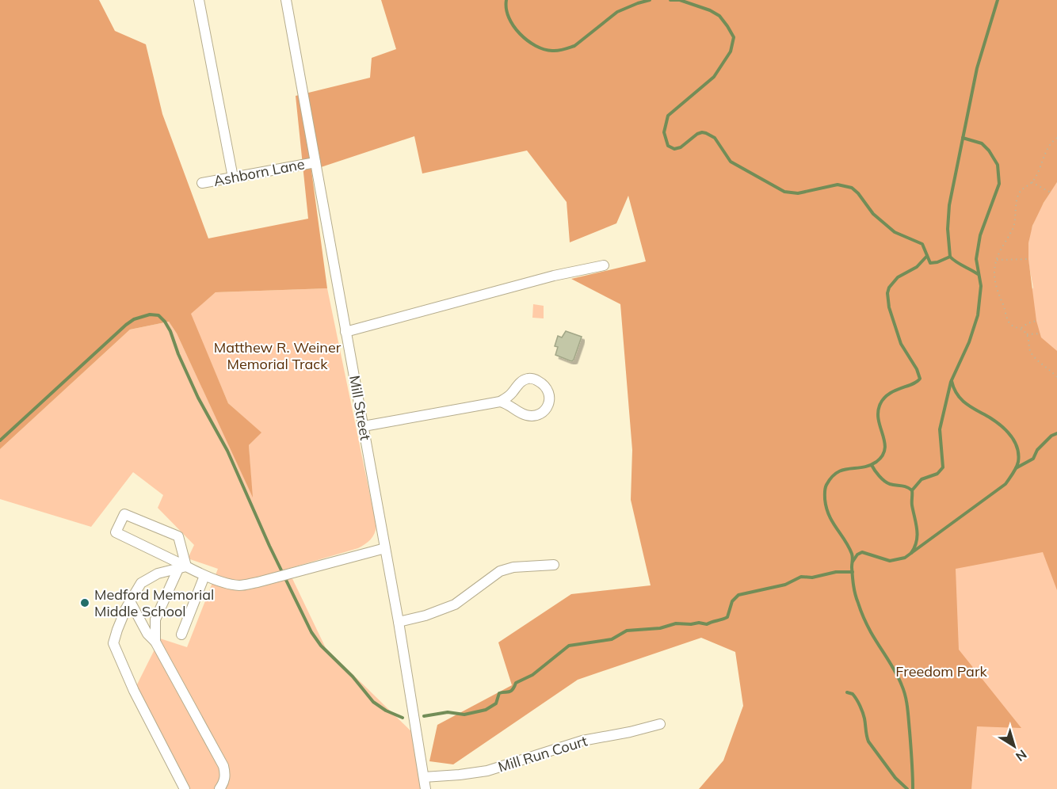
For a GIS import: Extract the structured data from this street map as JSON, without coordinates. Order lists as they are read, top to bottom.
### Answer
{
  "streets": {
    "street": ["Ashborn Lane", "Mill Street", "Mill Run Court"]
  },
  "crossings": [
    ["Ashborn Lane", "Mill Street"],
    ["Mill Street", "Mill Run Court"]
  ],
  "parks": ["Matthew R. Weiner Memorial Track", "Freedom Park"],
  "places": ["Medford Memorial Middle School"],
  "north": "bottom right"
}
